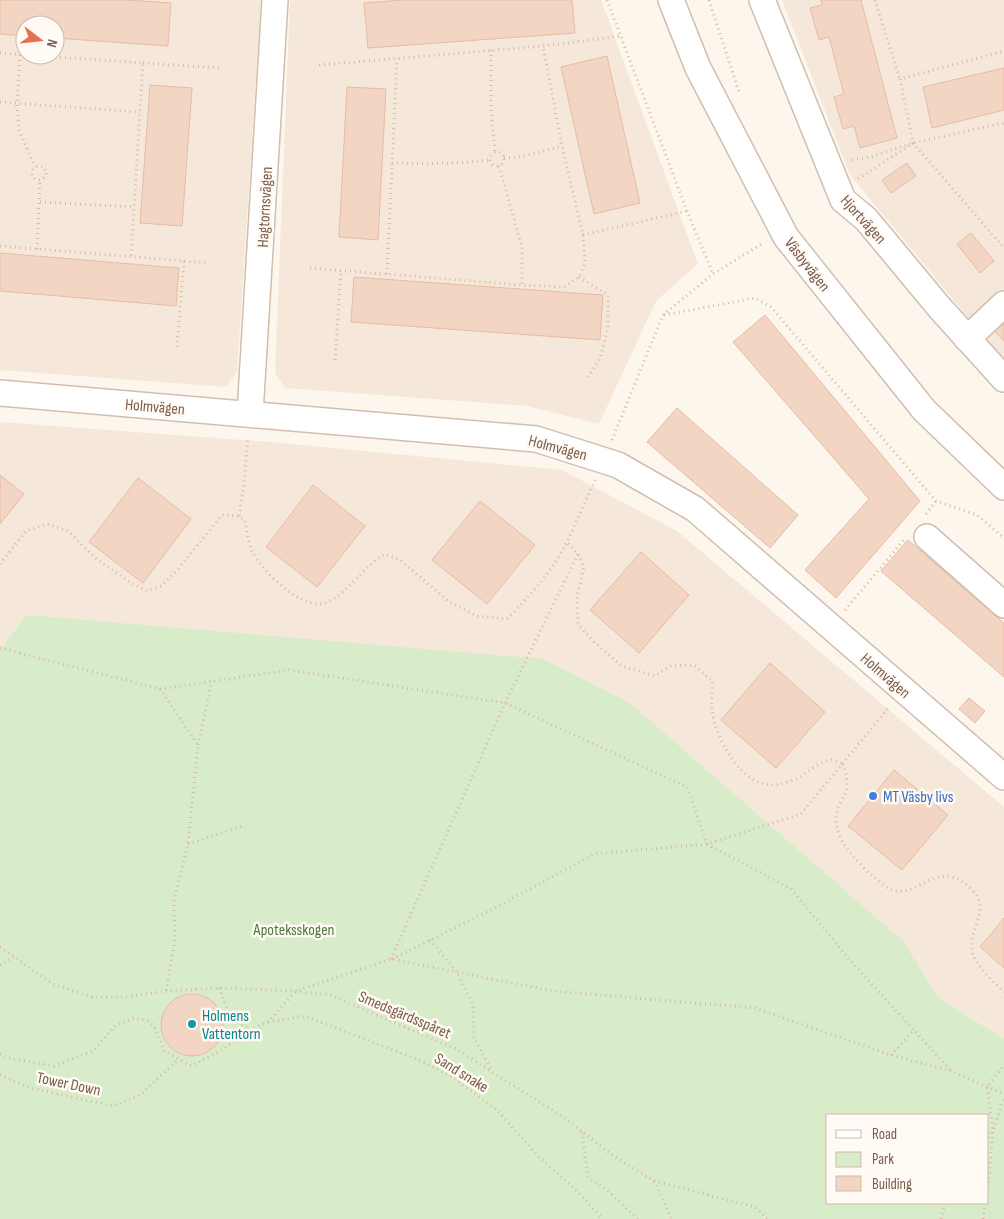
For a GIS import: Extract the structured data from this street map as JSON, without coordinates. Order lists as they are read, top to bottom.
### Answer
{
  "streets": {
    "street": [
      "Hagtornsvägen",
      "Hjortvägen",
      "Väsbyvägen",
      "Holmvägen"
    ],
    "path": ["Smedsgärdsspåret", "Sand snake", "Tower Down"]
  },
  "crossings": [
    ["Hagtornsvägen", "Holmvägen"]
  ],
  "parks": ["Apoteksskogen"],
  "places": ["MT Väsby livs", "Holmens Vattentorn"],
  "legend": ["Road", "Park", "Building"],
  "north": "right"
}
